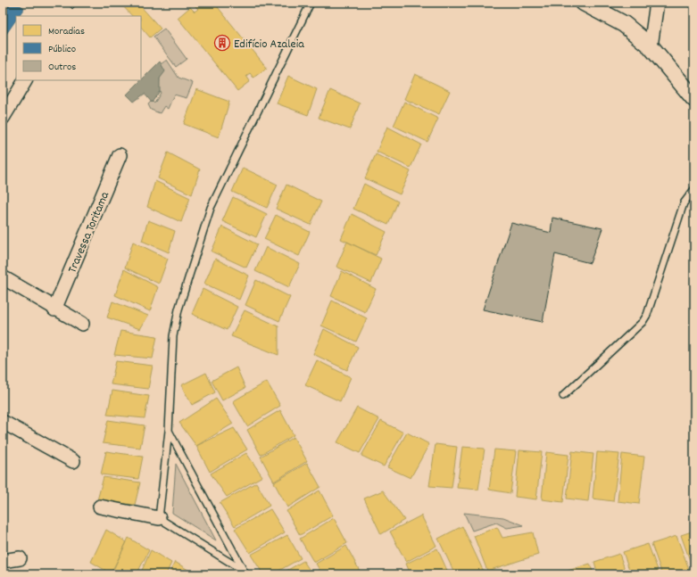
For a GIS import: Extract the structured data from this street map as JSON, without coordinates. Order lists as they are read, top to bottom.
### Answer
{
  "streets": {
    "street": ["Travessa Toritama"]
  },
  "places": {
    "building": ["Edifício Azaleia"]
  },
  "legend": ["Moradias", "Público", "Outros"]
}
